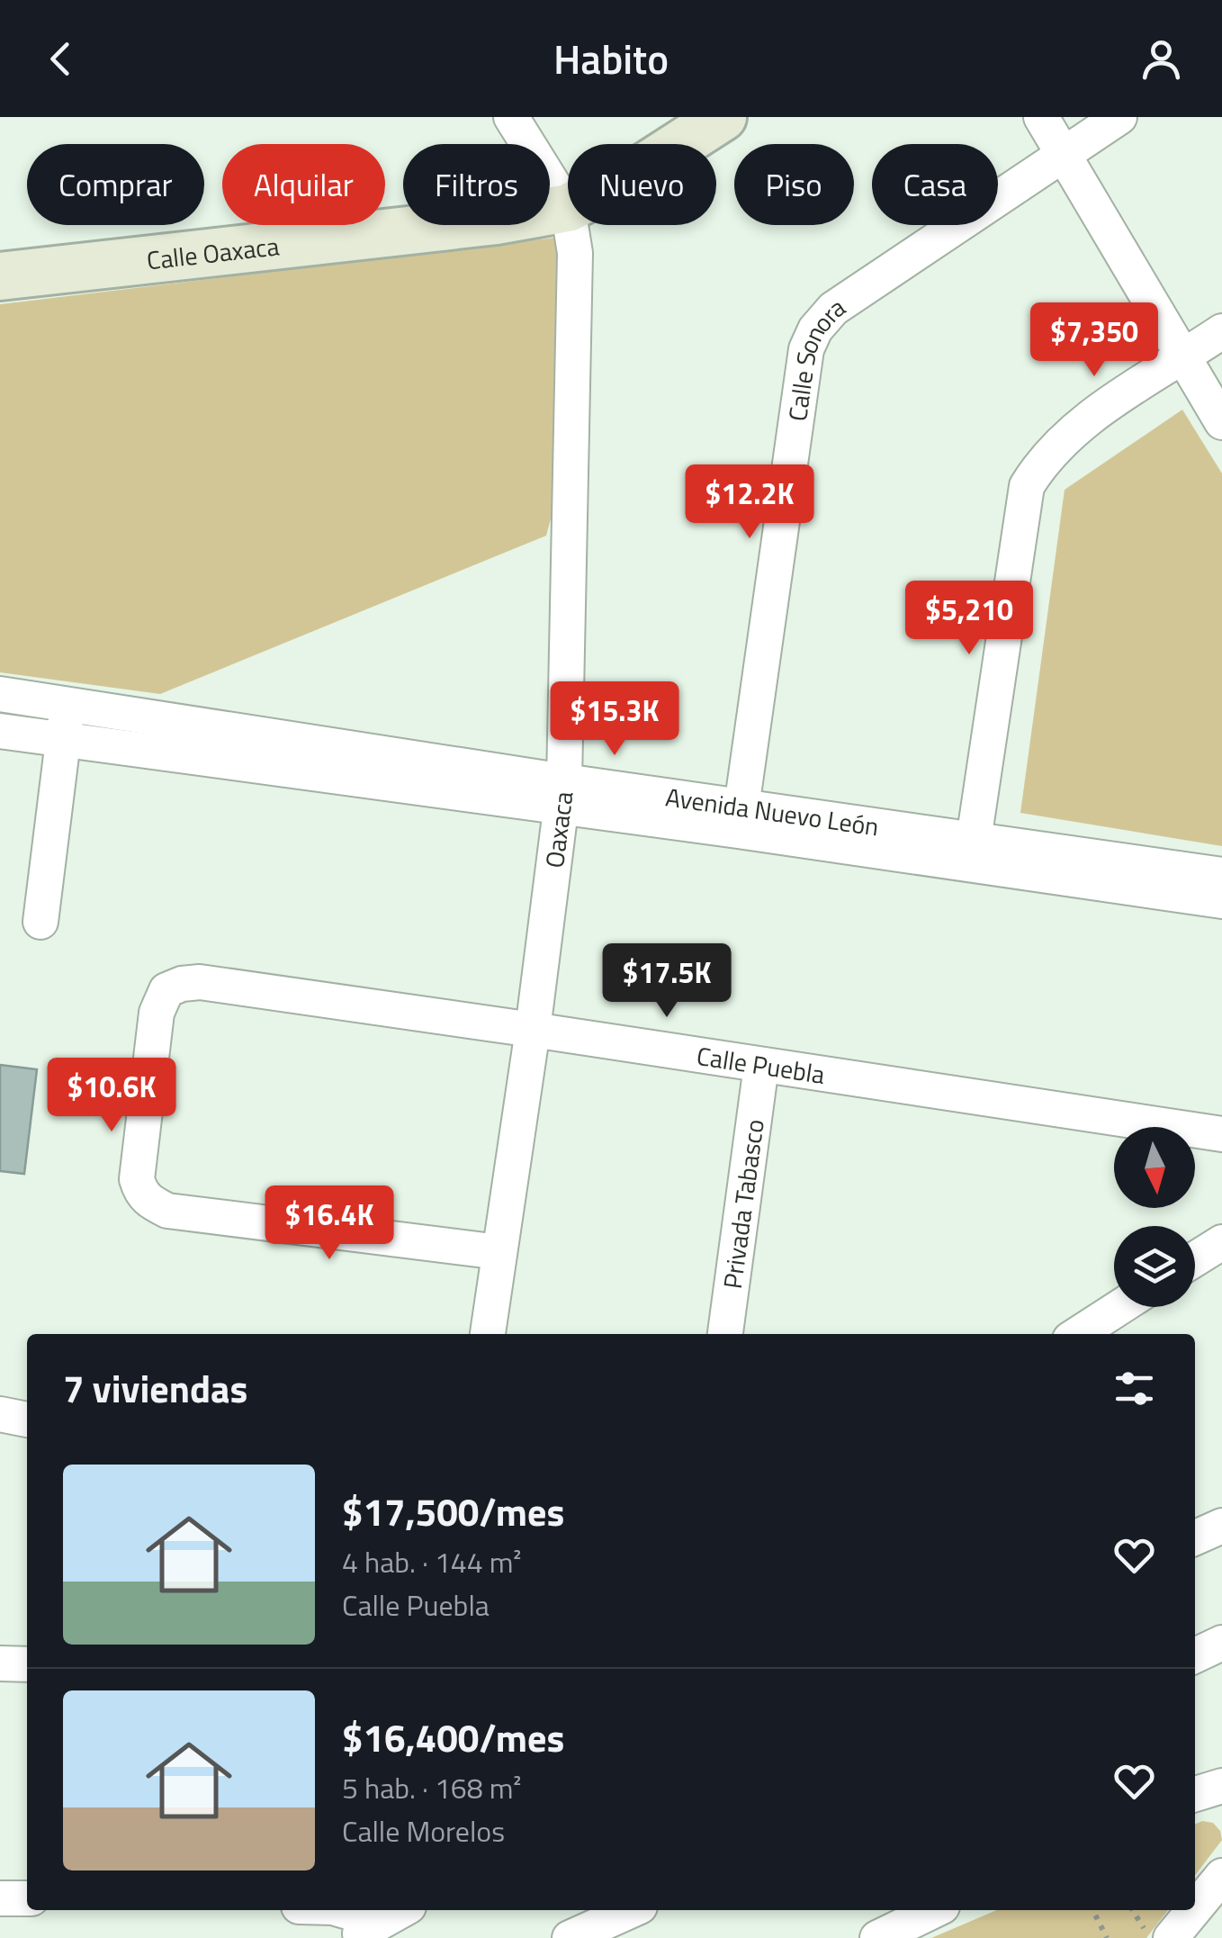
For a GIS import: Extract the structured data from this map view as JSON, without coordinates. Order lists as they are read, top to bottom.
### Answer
{
  "streets": {
    "street": [
      "Calle Oaxaca",
      "Calle Sonora",
      "Avenida Nuevo León",
      "Oaxaca",
      "Calle Puebla",
      "Privada Tabasco"
    ]
  },
  "crossings": [
    ["Calle Sonora", "Avenida Nuevo León"],
    ["Avenida Nuevo León", "Oaxaca"],
    ["Oaxaca", "Calle Puebla"],
    ["Calle Puebla", "Privada Tabasco"]
  ],
  "north": "bottom",
  "page": {
    "header": "Habito",
    "chip": [
      "Comprar",
      "Alquilar",
      "Filtros",
      "Nuevo",
      "Piso",
      "Casa"
    ],
    "price": [
      "$7,350",
      "$12.2K",
      "$5,210",
      "$15.3K",
      "$17.5K",
      "$10.6K",
      "$16.4K"
    ],
    "heading": "7 viviendas",
    "list": [
      {
        "name": "$17,500/mes",
        "note": "4 hab. · 144 m² · Calle Puebla"
      },
      {
        "name": "$16,400/mes",
        "note": "5 hab. · 168 m² · Calle Morelos"
      }
    ]
  }
}
